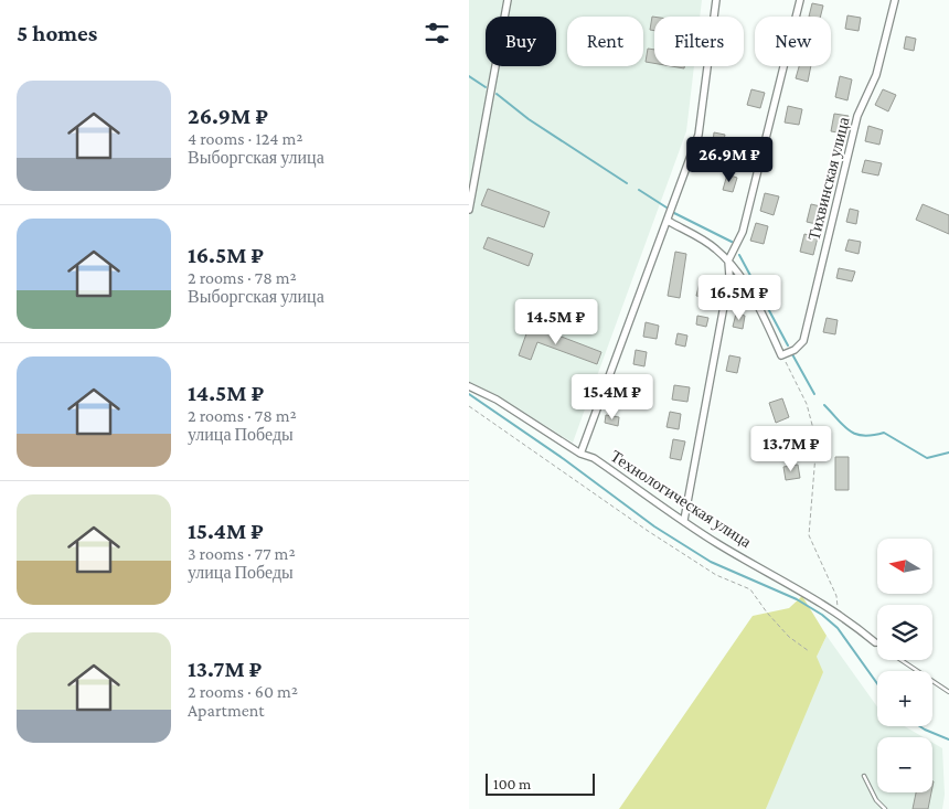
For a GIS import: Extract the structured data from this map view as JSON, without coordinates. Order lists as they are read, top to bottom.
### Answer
{
  "streets": {
    "street": ["Тихвинская улица", "Технологическая улица"]
  },
  "scale_bar": "100 m",
  "north": "left",
  "page": {
    "heading": "5 homes",
    "chip": [
      "Buy",
      "Rent",
      "Filters",
      "New"
    ],
    "list": [
      {
        "name": "26.9M ₽",
        "note": "4 rooms · 124 m² · Выборгская улица"
      },
      {
        "name": "16.5M ₽",
        "note": "2 rooms · 78 m² · Выборгская улица"
      },
      {
        "name": "14.5M ₽",
        "note": "2 rooms · 78 m² · улица Победы"
      },
      {
        "name": "15.4M ₽",
        "note": "3 rooms · 77 m² · улица Победы"
      },
      {
        "name": "13.7M ₽",
        "note": "2 rooms · 60 m² · Apartment"
      }
    ],
    "price": [
      "26.9M ₽",
      "16.5M ₽",
      "14.5M ₽",
      "15.4M ₽",
      "13.7M ₽"
    ],
    "map_buttons": ["+", "−"],
    "scale": "100 m"
  }
}
